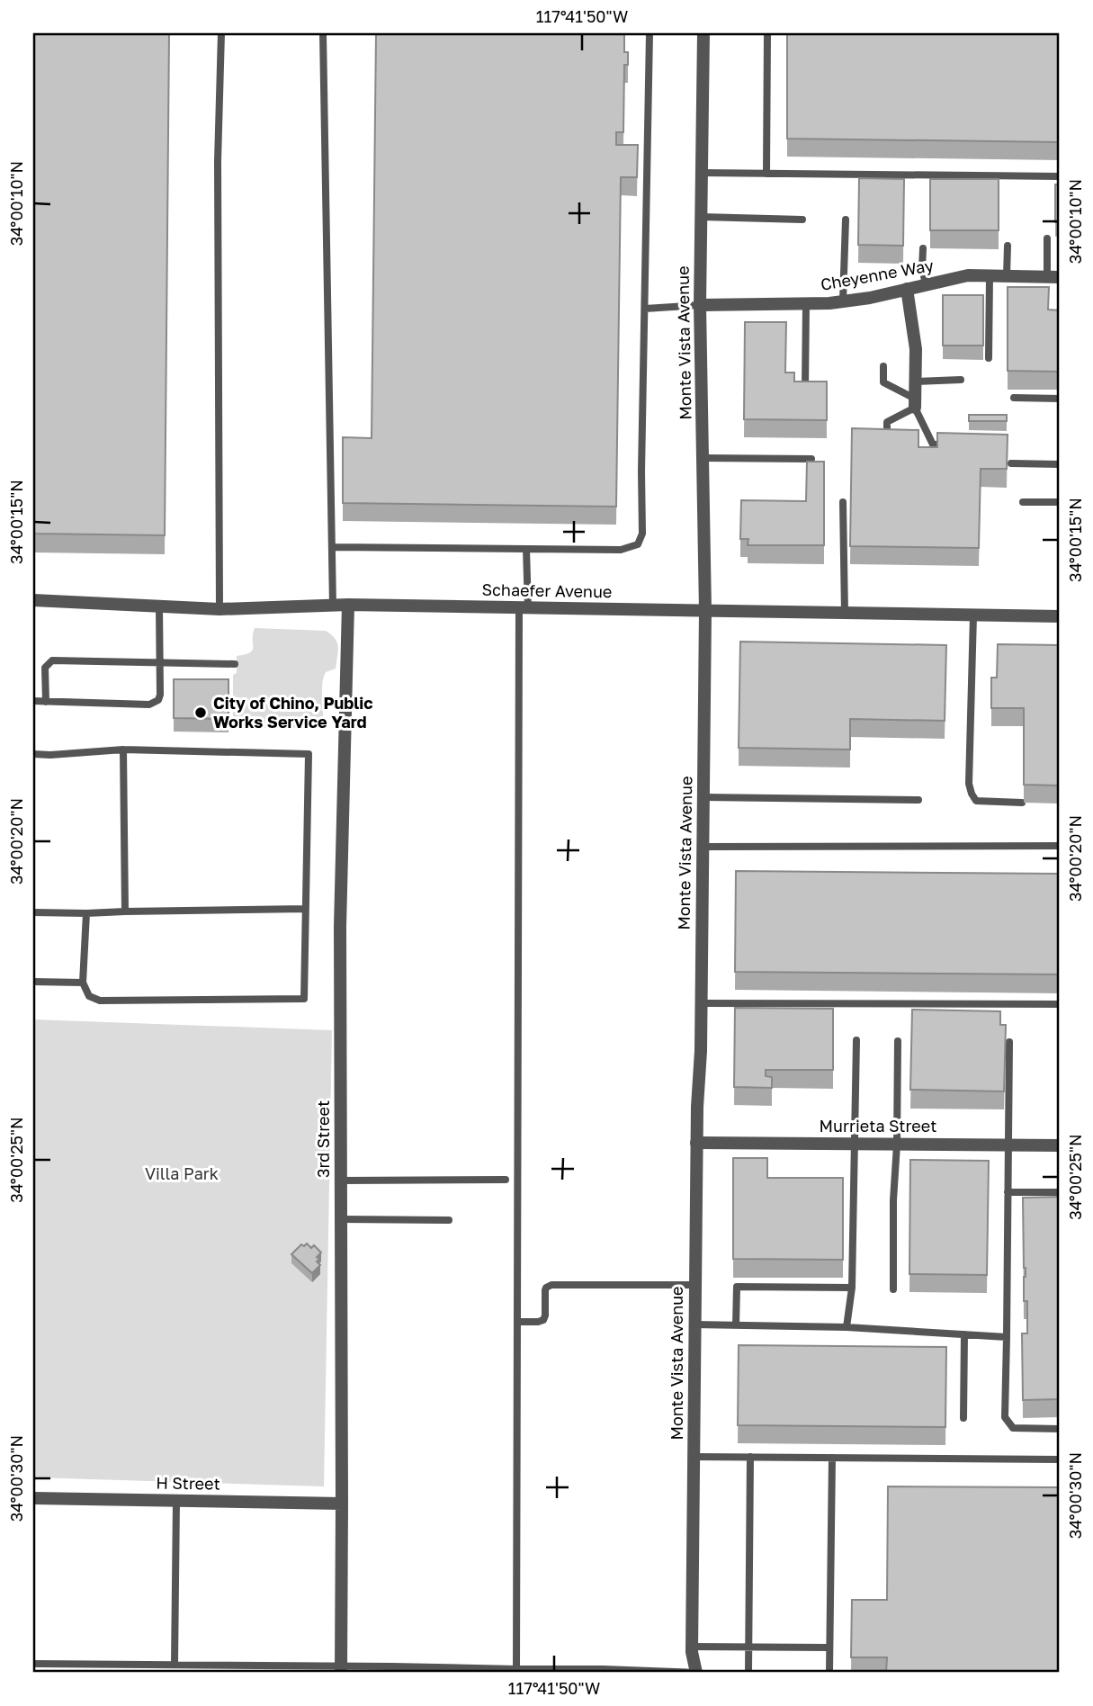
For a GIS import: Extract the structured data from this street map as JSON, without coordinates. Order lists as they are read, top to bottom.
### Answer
{
  "streets": {
    "street": [
      "Cheyenne Way",
      "Monte Vista Avenue",
      "Schaefer Avenue",
      "Murrieta Street",
      "3rd Street",
      "H Street"
    ]
  },
  "crossings": [
    ["Cheyenne Way", "Monte Vista Avenue"],
    ["Monte Vista Avenue", "Schaefer Avenue"],
    ["Monte Vista Avenue", "Murrieta Street"],
    ["Schaefer Avenue", "3rd Street"],
    ["3rd Street", "H Street"]
  ],
  "parks": ["Villa Park"],
  "places": ["City of Chino, Public Works Service Yard"],
  "coordinates": [
    "117°41'50\"W",
    "34°00'10\"N",
    "34°00'15\"N",
    "34°00'20\"N",
    "34°00'25\"N",
    "34°00'30\"N"
  ]
}
